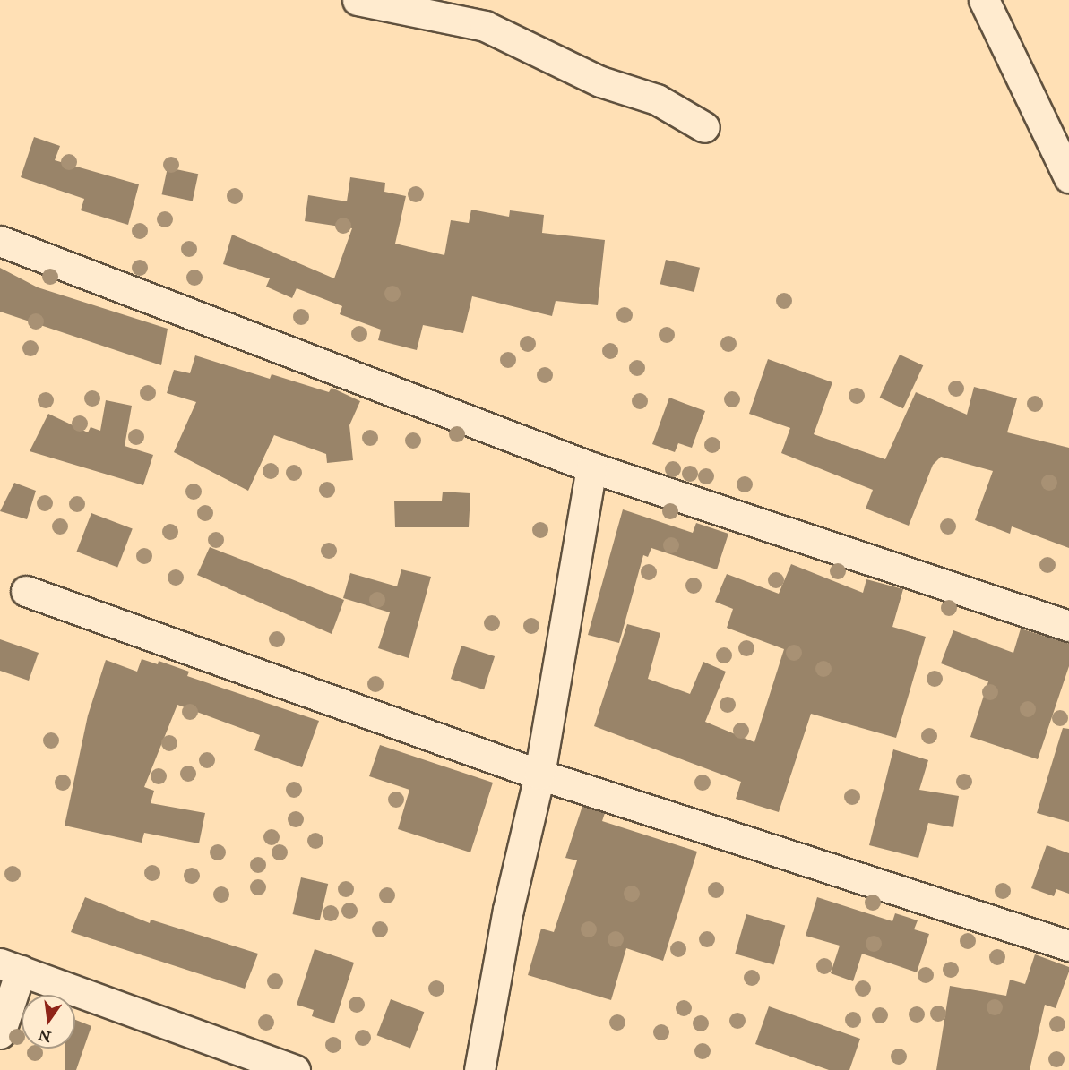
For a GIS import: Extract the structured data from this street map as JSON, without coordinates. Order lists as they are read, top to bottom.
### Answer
{
  "north": "bottom"
}
